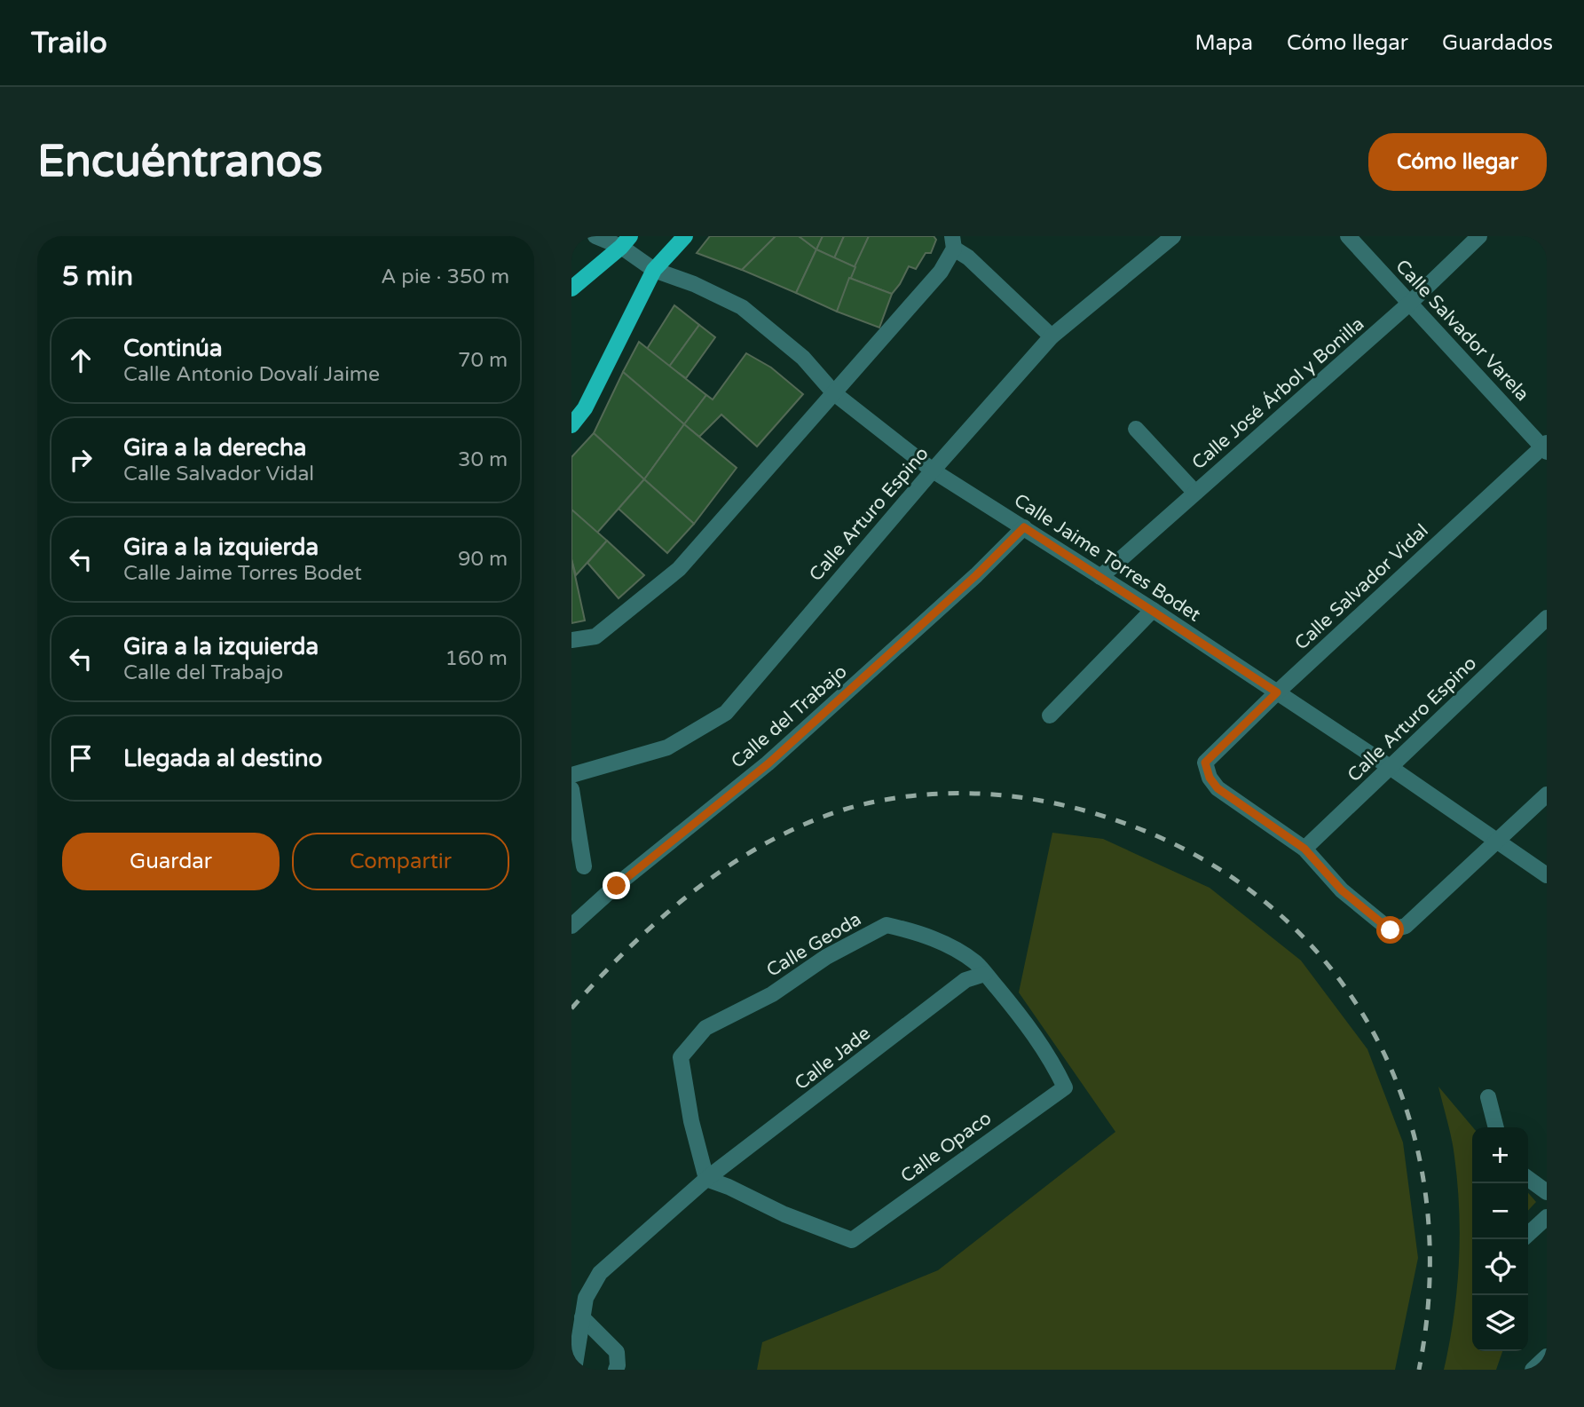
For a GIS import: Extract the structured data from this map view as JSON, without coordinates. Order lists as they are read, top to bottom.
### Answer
{
  "streets": {
    "street": [
      "Calle Salvador Varela",
      "Calle José Árbol y Bonilla",
      "Calle Arturo Espino",
      "Calle Jaime Torres Bodet",
      "Calle Salvador Vidal",
      "Calle del Trabajo",
      "Calle Geoda",
      "Calle Jade",
      "Calle Opaco"
    ]
  },
  "crossings": [
    ["Calle Salvador Varela", "Calle José Árbol y Bonilla"],
    ["Calle Salvador Varela", "Calle Salvador Vidal"],
    ["Calle José Árbol y Bonilla", "Calle Jaime Torres Bodet"],
    ["Calle Arturo Espino", "Calle Jaime Torres Bodet"],
    ["Calle Arturo Espino", "Calle Salvador Vidal"],
    ["Calle Jaime Torres Bodet", "Calle Salvador Vidal"],
    ["Calle Jaime Torres Bodet", "Calle del Trabajo"],
    ["Calle Geoda", "Calle Jade"],
    ["Calle Geoda", "Calle Opaco"],
    ["Calle Jade", "Calle Opaco"]
  ],
  "page": {
    "header": "Trailo",
    "nav": ["Mapa", "Cómo llegar", "Guardados"],
    "buttons": [
      "Cómo llegar",
      ["Guardar", "Compartir"]
    ],
    "title": "Encuéntranos",
    "heading": ["5 min", "A pie · 350 m"],
    "list": [
      ["Continúa", "Calle Antonio Dovalí Jaime", "70 m"],
      ["Gira a la derecha", "Calle Salvador Vidal", "30 m"],
      ["Gira a la izquierda", "Calle Jaime Torres Bodet", "90 m"],
      ["Gira a la izquierda", "Calle del Trabajo", "160 m"],
      "Llegada al destino"
    ],
    "map_buttons": ["+", "−"]
  }
}
